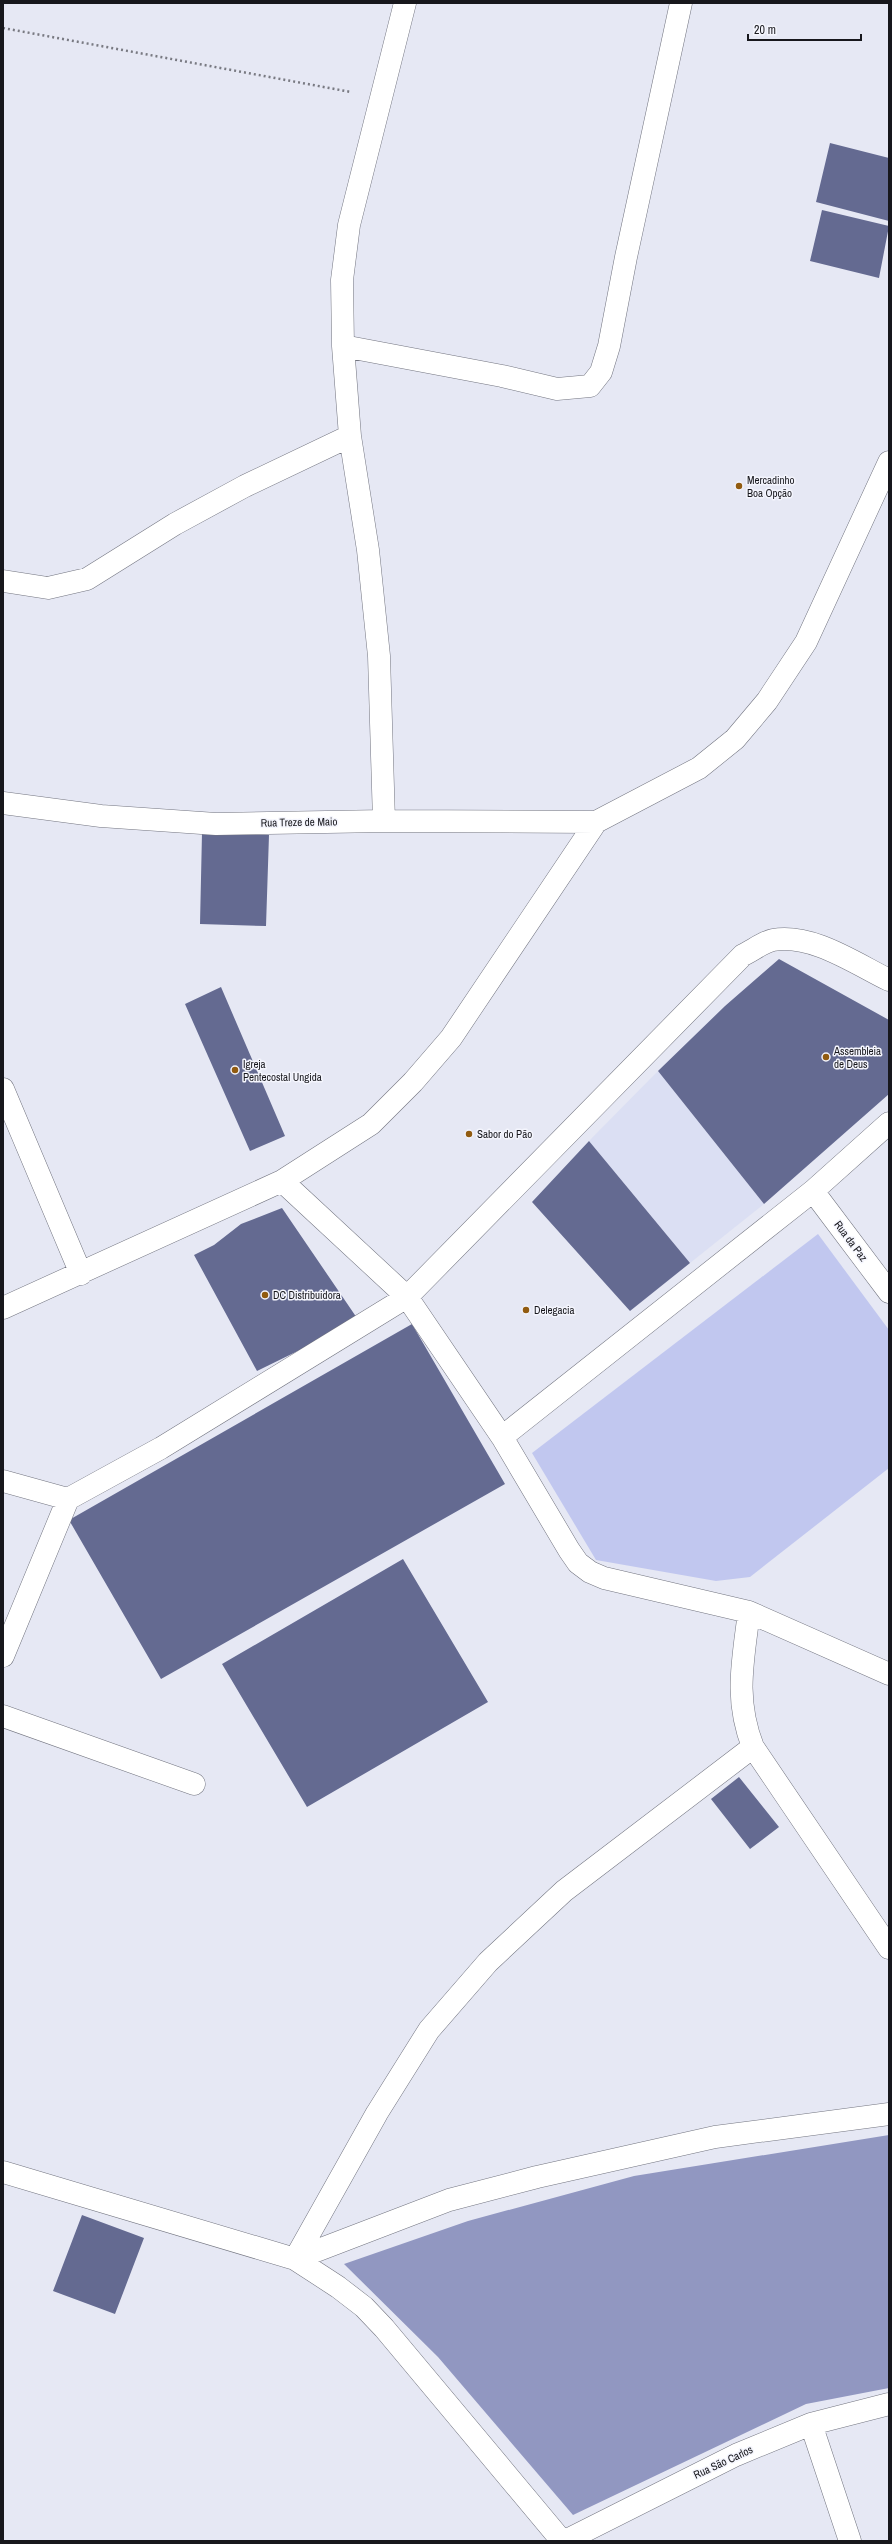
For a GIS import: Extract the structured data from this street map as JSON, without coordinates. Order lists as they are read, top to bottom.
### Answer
{
  "streets": {
    "street": ["Rua Treze de Maio", "Rua da Paz", "Rua São Carlos"]
  },
  "places": [
    "Mercadinho Boa Opção",
    "Assembleia de Deus",
    "Igreja Pentecostal Ungida",
    "Sabor do Pão",
    "DC Distribuidora",
    "Delegacia"
  ],
  "scale_bar": "20 m"
}
